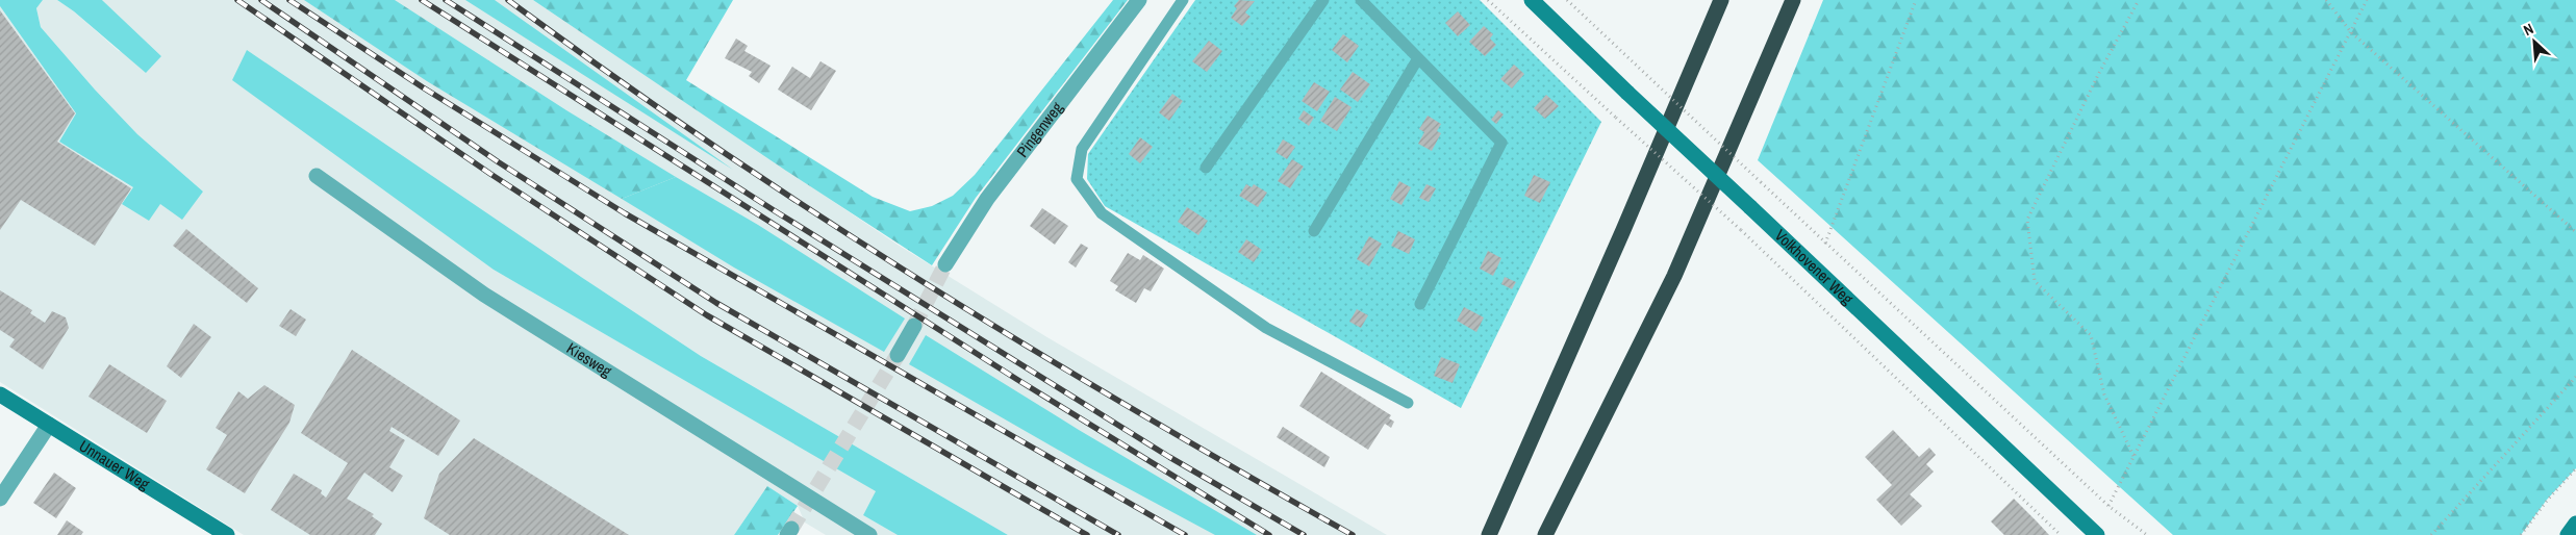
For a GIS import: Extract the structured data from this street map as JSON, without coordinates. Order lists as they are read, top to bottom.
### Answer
{
  "streets": {
    "street": [
      "Pingenweg",
      "Volkhovener Weg",
      "Kiesweg",
      "Unnauer Weg"
    ]
  },
  "north": "top left"
}
